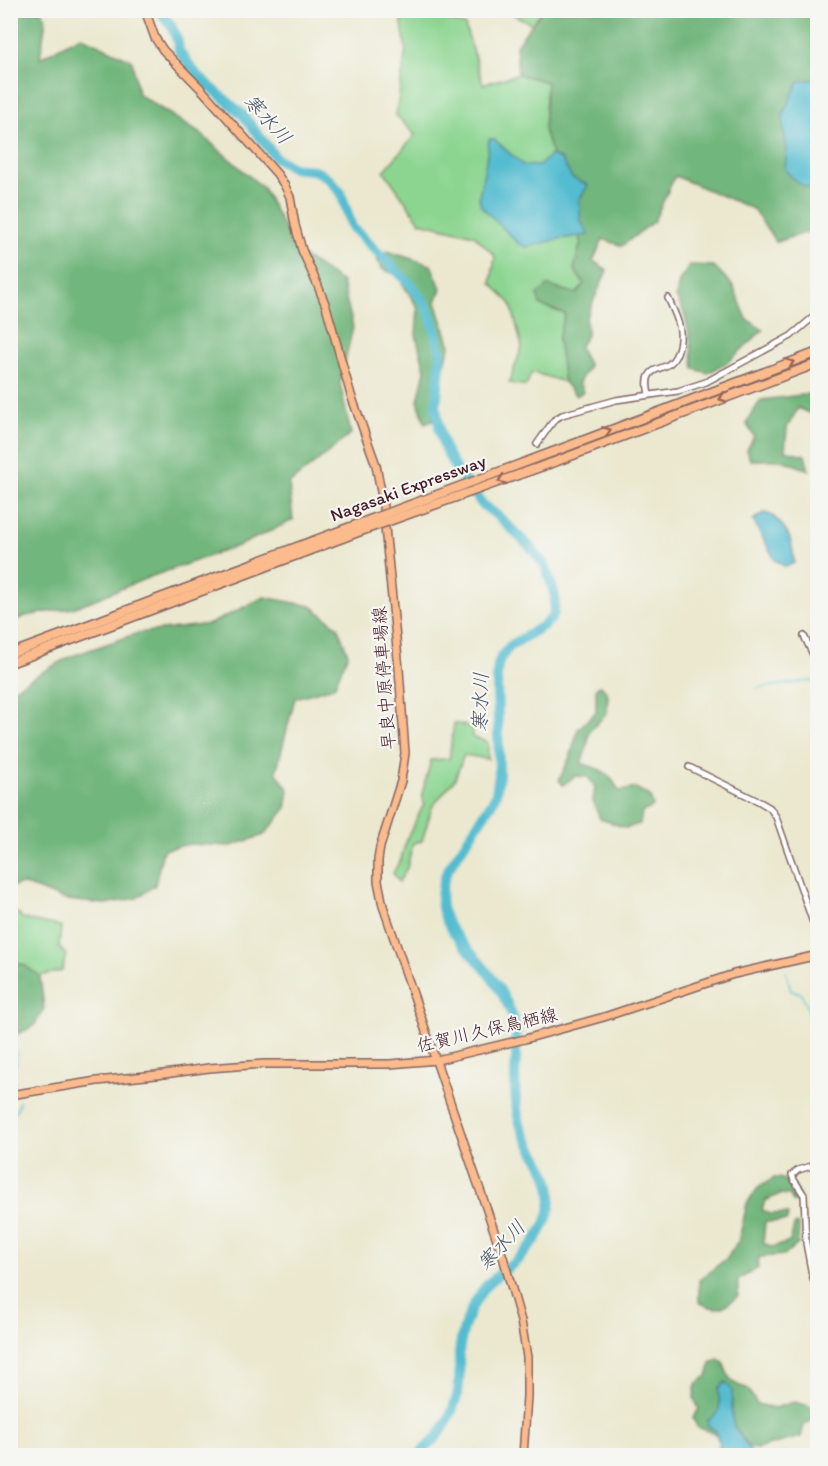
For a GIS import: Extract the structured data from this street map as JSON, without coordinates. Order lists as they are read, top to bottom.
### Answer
{
  "streets": {
    "highway": ["Nagasaki Expressway"],
    "main road": ["早良中原停車場線", "佐賀川久保鳥栖線"]
  },
  "crossings": [
    ["早良中原停車場線", "佐賀川久保鳥栖線"]
  ],
  "water": ["寒水川"]
}
